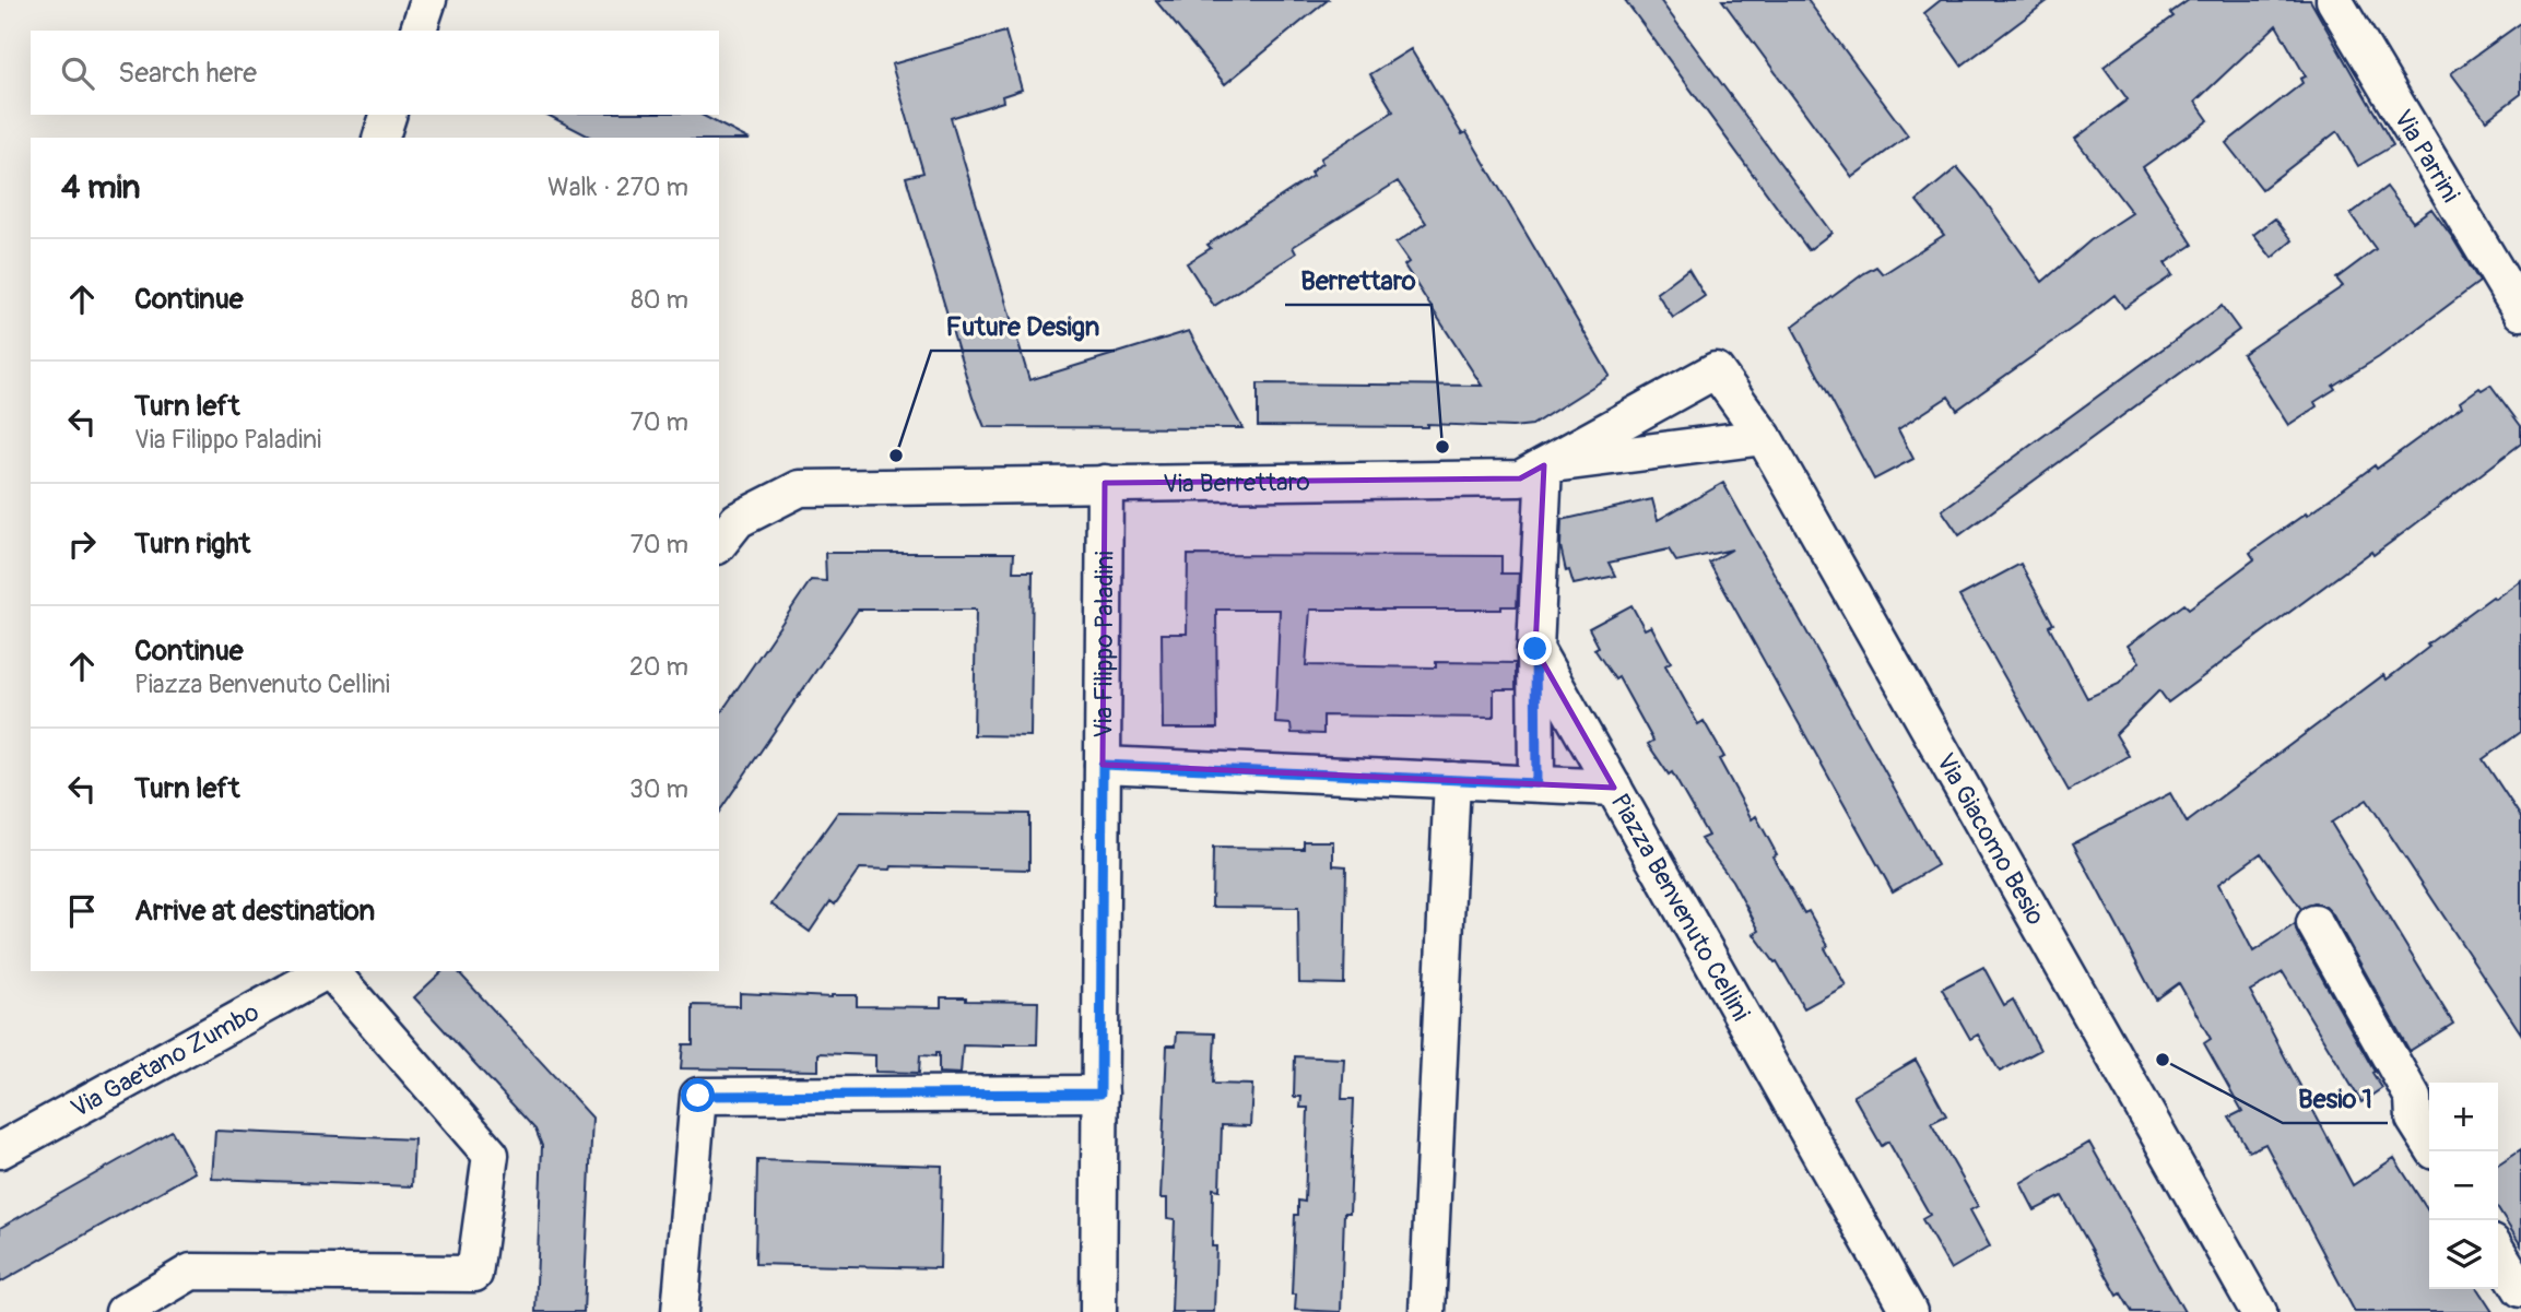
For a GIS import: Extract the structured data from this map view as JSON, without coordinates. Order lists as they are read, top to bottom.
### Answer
{
  "streets": {
    "street": [
      "Via Parrini",
      "Via Berrettaro",
      "Via Filippo Paladini",
      "Via Giacomo Besio",
      "Piazza Benvenuto Cellini",
      "Via Gaetano Zumbo"
    ]
  },
  "crossings": [
    ["Via Berrettaro", "Via Filippo Paladini"],
    ["Via Berrettaro", "Via Giacomo Besio"],
    ["Via Filippo Paladini", "Piazza Benvenuto Cellini"]
  ],
  "places": ["Berrettaro", "Future Design", "Besio 1"],
  "page": {
    "search": "Search here",
    "heading": ["4 min", "Walk · 270 m"],
    "list": [
      ["Continue", "80 m"],
      ["Turn left", "Via Filippo Paladini", "70 m"],
      ["Turn right", "70 m"],
      ["Continue", "Piazza Benvenuto Cellini", "20 m"],
      ["Turn left", "30 m"],
      "Arrive at destination"
    ],
    "map_buttons": ["+", "−"]
  }
}
